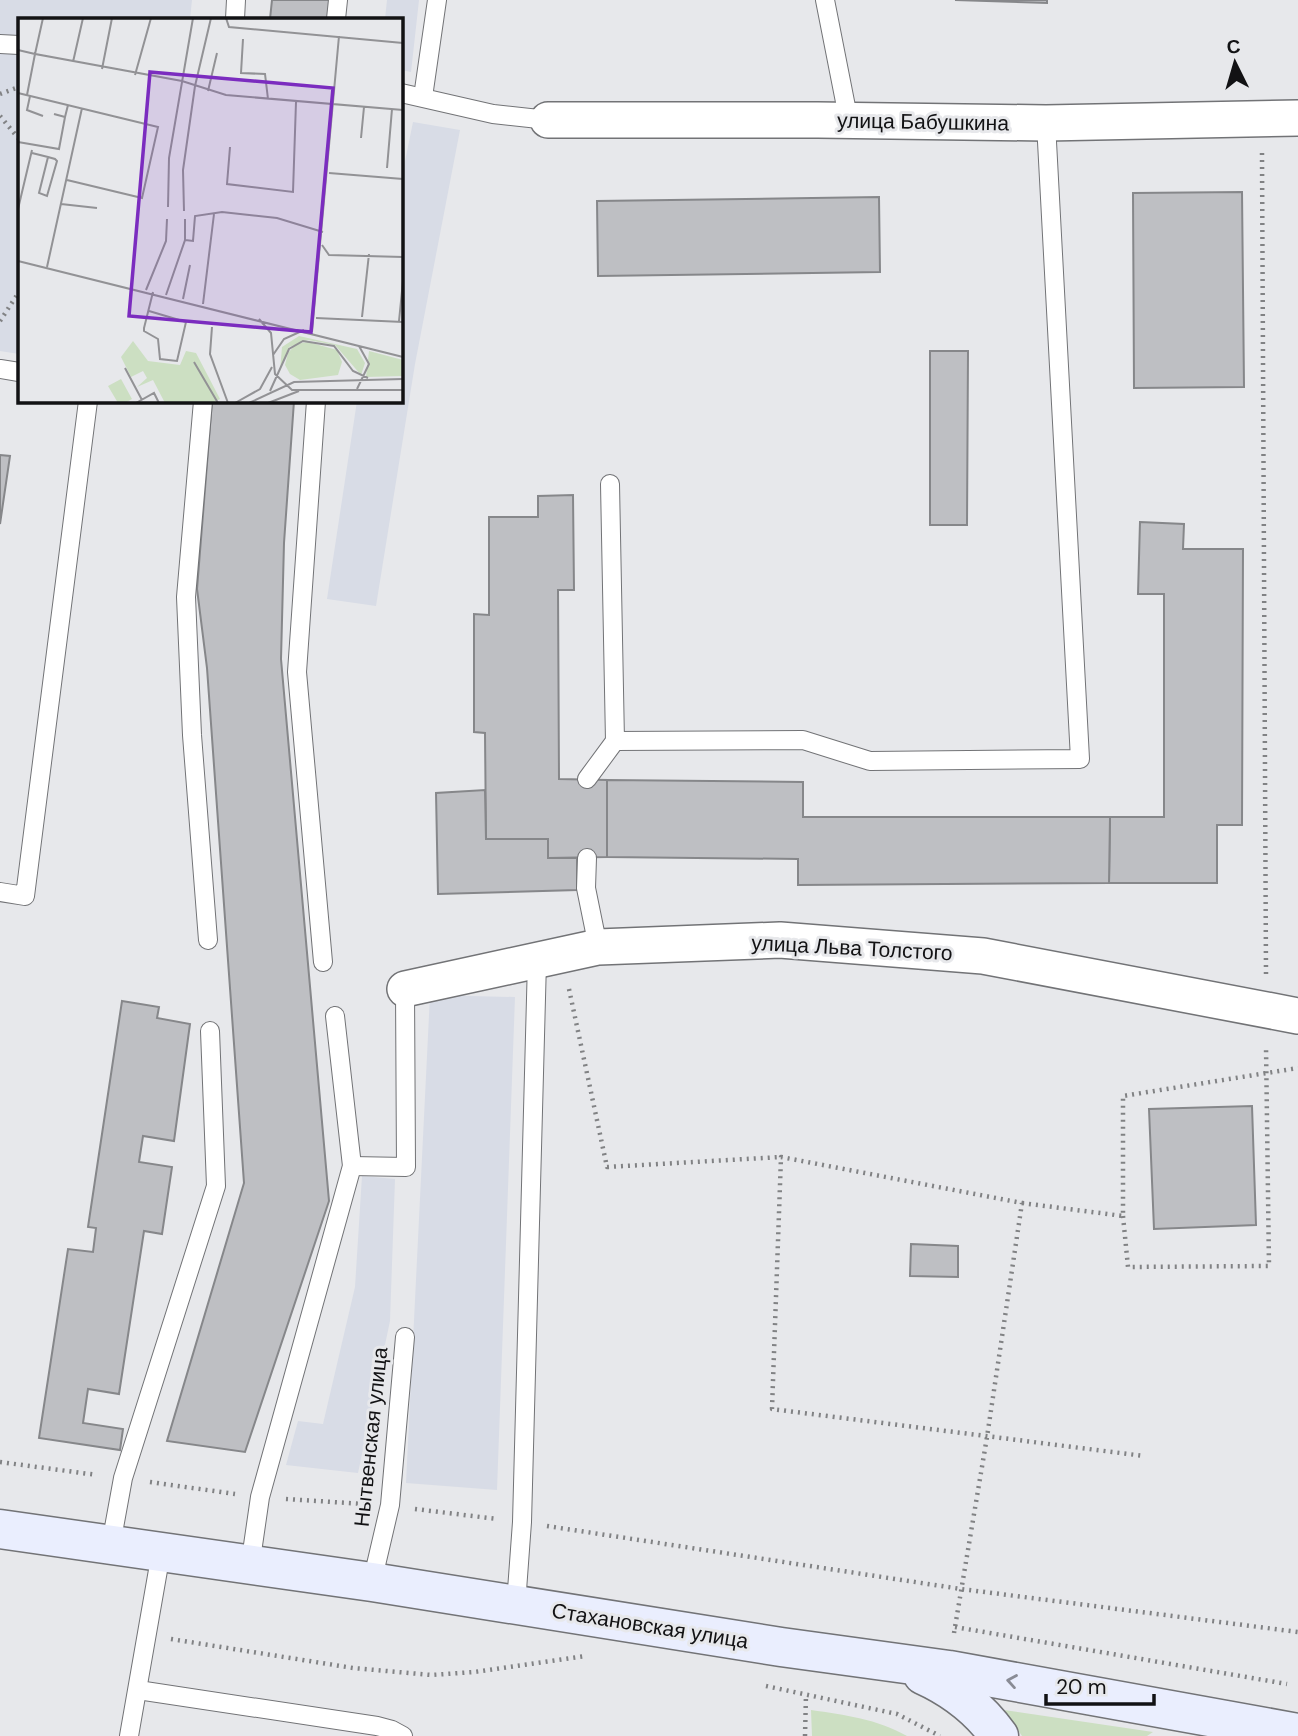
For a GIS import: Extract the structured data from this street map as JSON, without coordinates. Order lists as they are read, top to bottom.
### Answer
{
  "streets": {
    "main road": ["Стахановская улица"],
    "street": ["улица Бабушкина", "улица Льва Толстого"],
    "lane": ["Нытвенская улица"]
  },
  "crossings": [
    ["Нытвенская улица", "Стахановская улица"]
  ],
  "scale_bar": "20 m",
  "north": "top"
}
